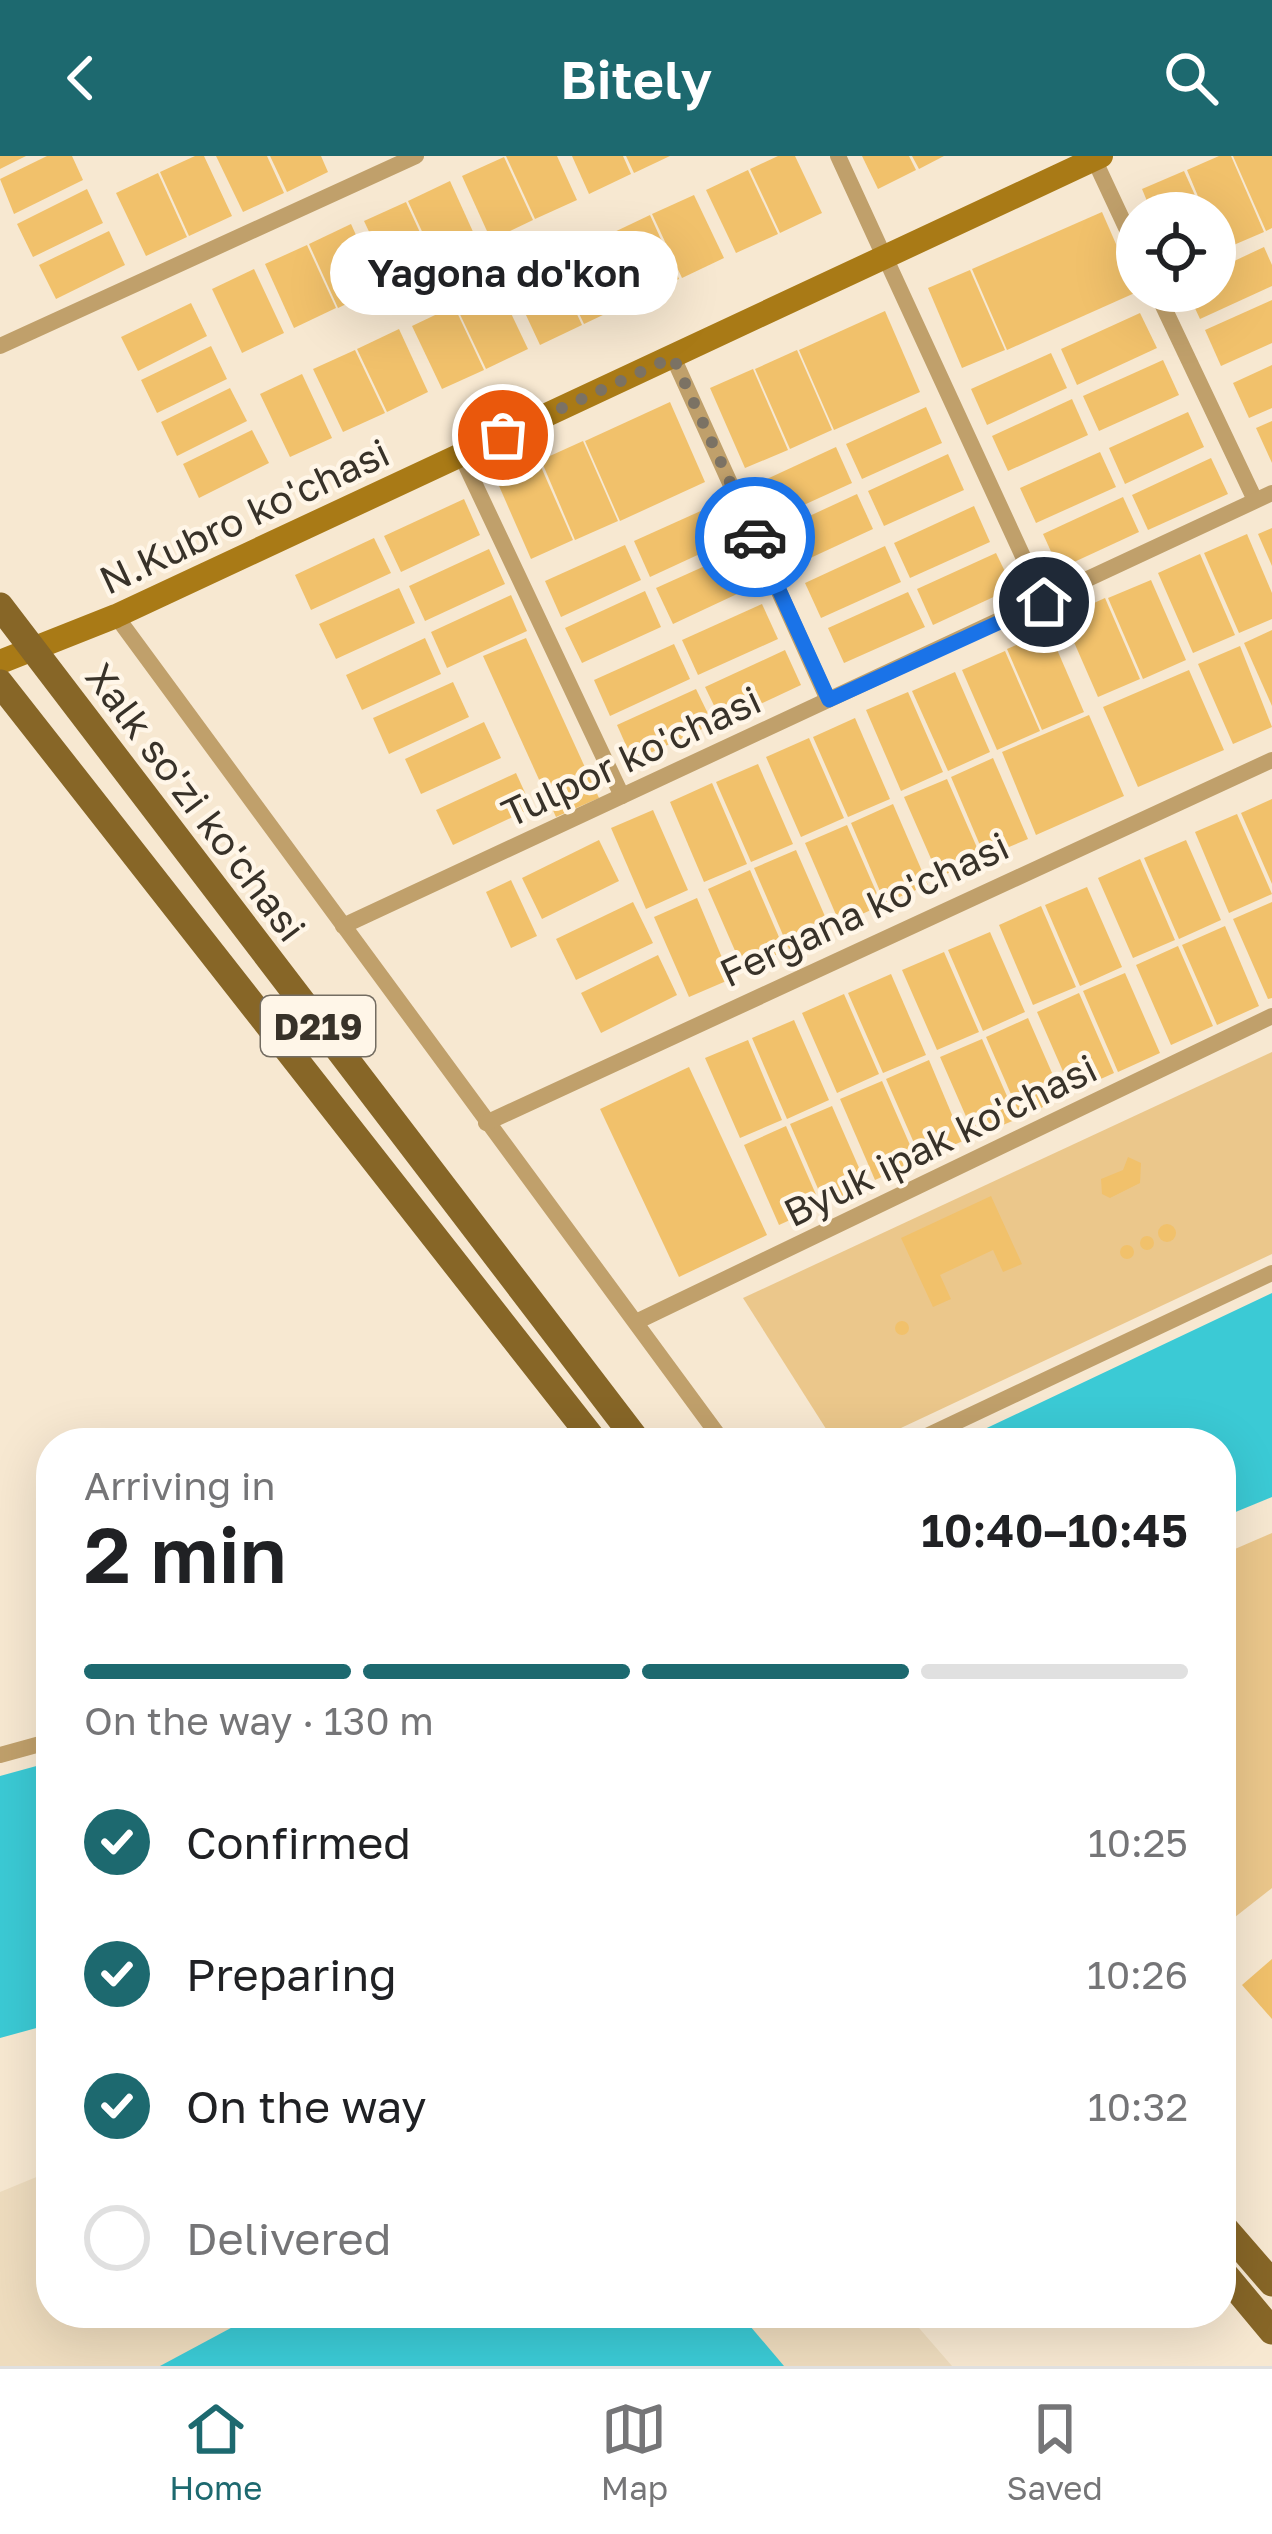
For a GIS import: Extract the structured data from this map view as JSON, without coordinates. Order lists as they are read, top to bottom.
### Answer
{
  "streets": {
    "main road": ["Xalk so'zi ko'chasi", "D219"],
    "street": [
      "N.Kubro ko'chasi",
      "Tulpor ko'chasi",
      "Fergana ko'chasi",
      "Byuk ipak ko'chasi"
    ]
  },
  "crossings": [
    ["N.Kubro ko'chasi", "Xalk so'zi ko'chasi"]
  ],
  "places": ["Yagona do'kon"],
  "page": {
    "header": "Bitely",
    "bubble": "Yagona do'kon",
    "heading": ["2 min", "Arriving in", "10:40–10:45"],
    "bar": "On the way · 130 m",
    "list": [
      ["Confirmed", "10:25"],
      ["Preparing", "10:26"],
      ["On the way", "10:32"],
      "Delivered"
    ],
    "tabs": ["Home", "Map", "Saved"]
  }
}
